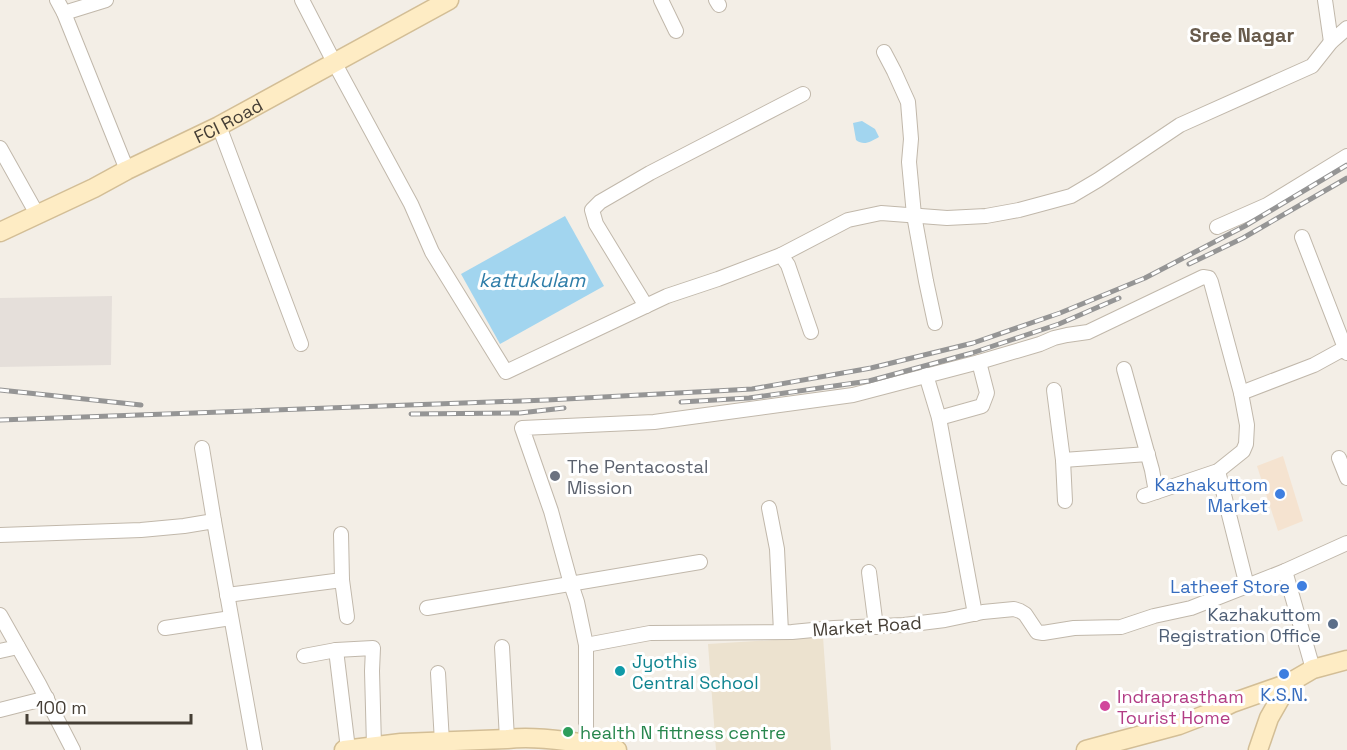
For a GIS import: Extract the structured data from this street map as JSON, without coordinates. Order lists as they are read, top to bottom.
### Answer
{
  "streets": {
    "main road": ["FCI Road"],
    "street": ["Market Road"]
  },
  "districts": ["Sree Nagar"],
  "water": ["kattukulam"],
  "places": [
    "The Pentacostal Mission",
    "Kazhakuttom Market",
    "Latheef Store",
    "Kazhakuttom Registration Office",
    "Jyothis Central School",
    "K.S.N.",
    "Indraprastham Tourist Home",
    "health N fittness centre"
  ],
  "scale_bar": "100 m"
}
